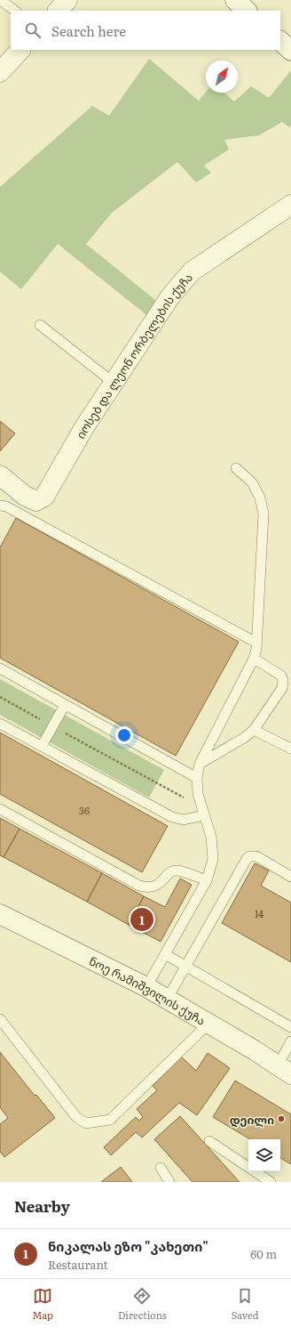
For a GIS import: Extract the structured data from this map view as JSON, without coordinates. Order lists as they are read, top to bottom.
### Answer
{
  "streets": {
    "street": ["იოსებ და ლეონ ორბელების ქუჩა", "ნოე რამიშვილის ქუჩა"]
  },
  "places": ["დეილი"],
  "house_numbers": ["36", "14"],
  "north": "top right",
  "page": {
    "search": "Search here",
    "pins": "1",
    "heading": "Nearby",
    "list": [
      {
        "mark": "1",
        "name": "ნიკალას ეზო \"კახეთი\"",
        "note": "Restaurant",
        "value": "60 m"
      }
    ],
    "nav": ["Map", "Directions", "Saved"]
  }
}
